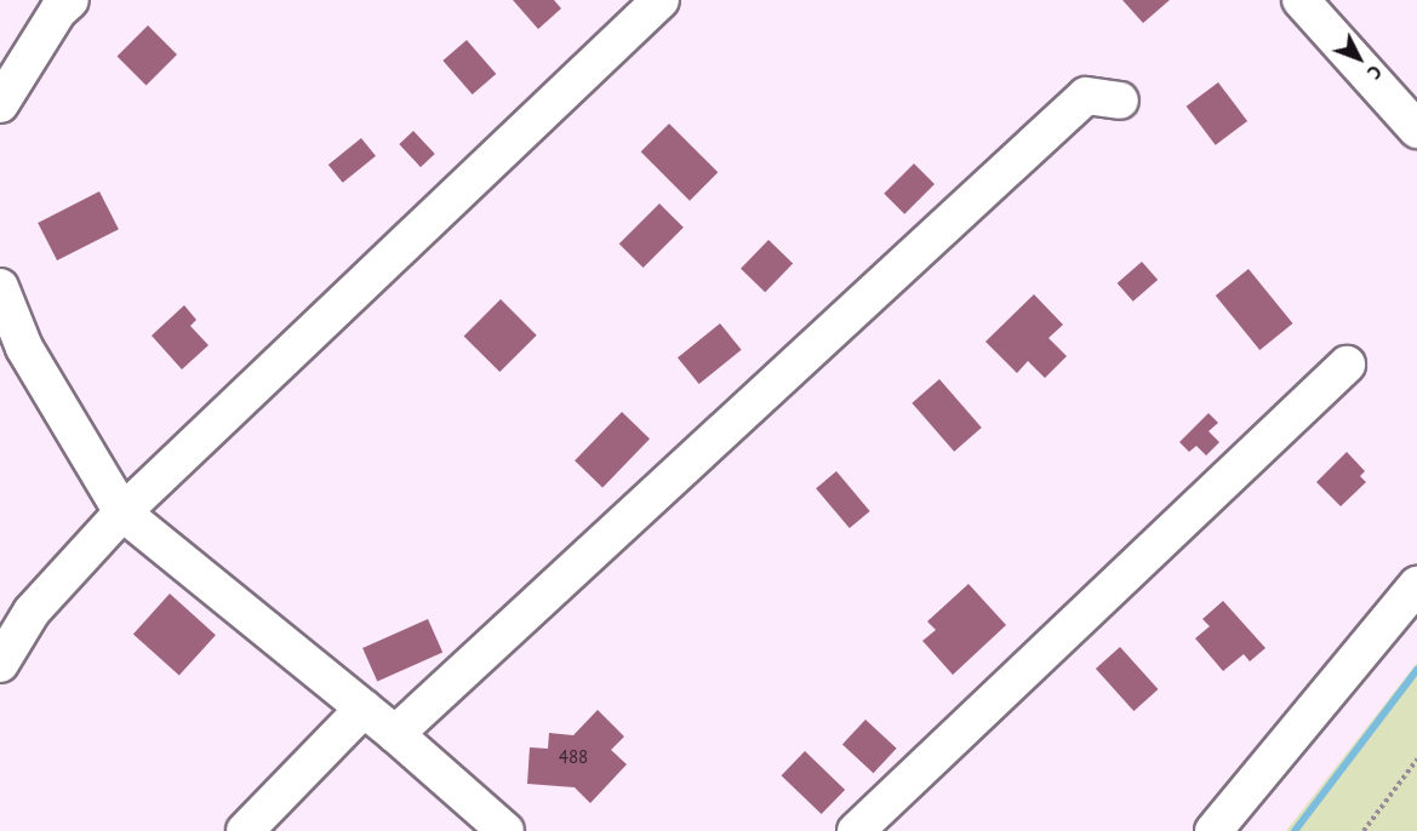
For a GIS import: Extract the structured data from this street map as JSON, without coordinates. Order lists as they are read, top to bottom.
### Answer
{
  "house_numbers": ["488"],
  "north": "bottom right"
}
